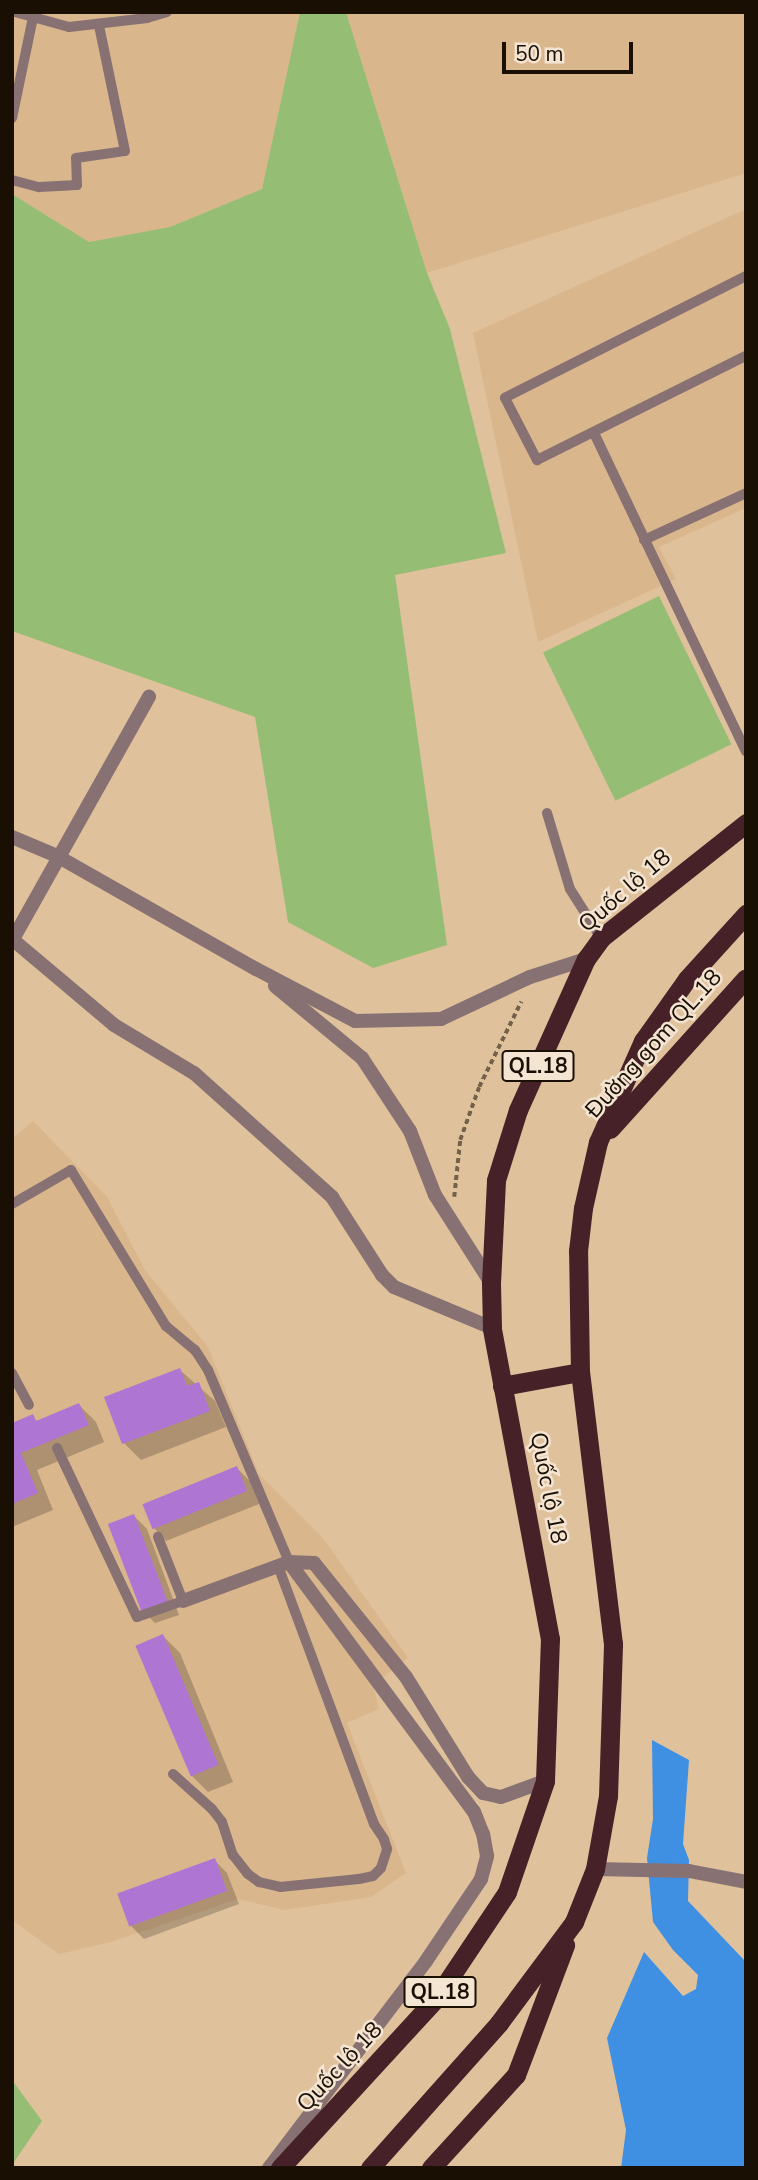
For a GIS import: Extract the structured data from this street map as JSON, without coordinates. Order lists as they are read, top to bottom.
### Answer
{
  "streets": {
    "highway": ["Quốc lộ 18", "Đường gom QL.18", "QL.18"]
  },
  "crossings": [
    ["Quốc lộ 18", "Đường gom QL.18"]
  ],
  "scale_bar": "50 m"
}
